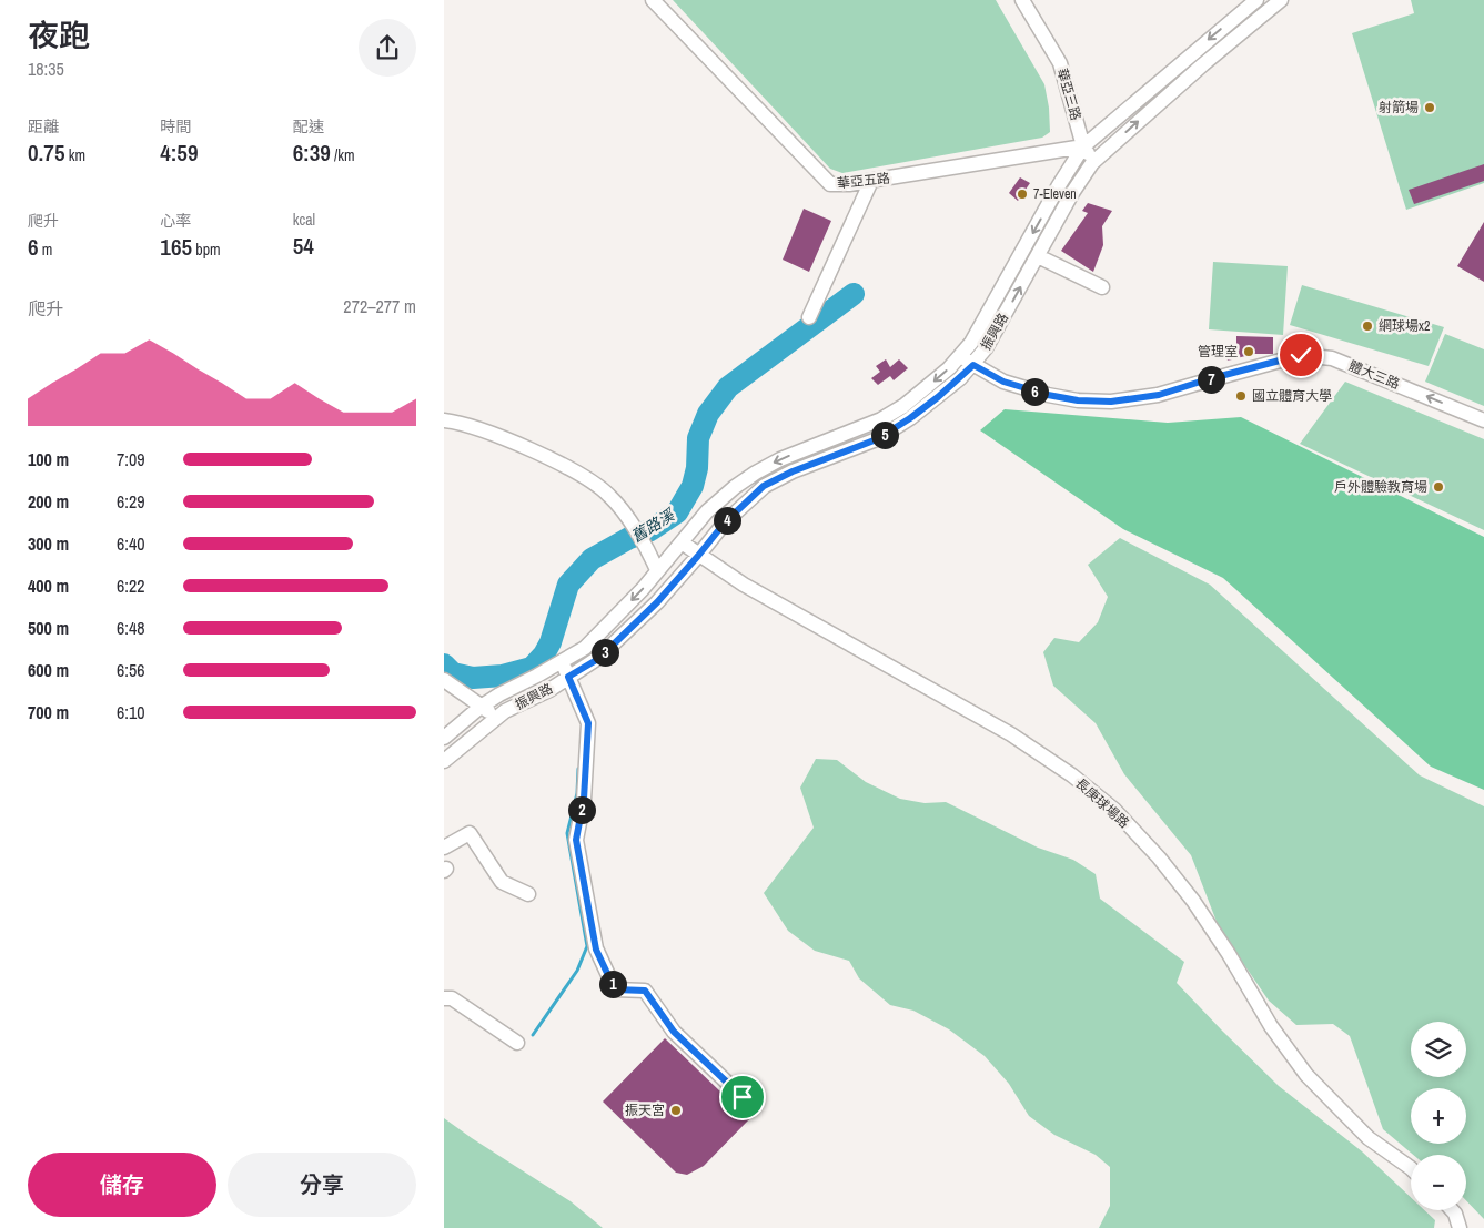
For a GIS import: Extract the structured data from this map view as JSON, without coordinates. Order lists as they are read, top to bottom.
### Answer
{
  "streets": {
    "street": [
      "華亞三路",
      "華亞五路",
      "振興路",
      "體大三路",
      "長庚球場路"
    ]
  },
  "crossings": [
    ["華亞三路", "華亞五路"],
    ["華亞三路", "振興路"],
    ["華亞五路", "振興路"],
    ["振興路", "體大三路"],
    ["振興路", "長庚球場路"]
  ],
  "one_way": ["體大三路"],
  "water": ["舊路溪"],
  "places": [
    "射箭場",
    "7-Eleven",
    "網球場x2",
    "管理室",
    "國立體育大學",
    "戶外體驗教育場",
    "振天宮"
  ],
  "page": {
    "heading": ["夜跑", "18:35"],
    "stats": [
      ["距離", "0.75 km"],
      ["時間", "4:59"],
      ["配速", "6:39 /km"],
      ["爬升", "6 m"],
      ["心率", "165 bpm"],
      ["kcal", "54"]
    ],
    "chart": ["爬升", "272–277 m"],
    "pins": [
      "7",
      "6",
      "5",
      "4",
      "3",
      "2",
      "1"
    ],
    "list": [
      {
        "name": "100 m",
        "note": "7:09"
      },
      {
        "name": "200 m",
        "note": "6:29"
      },
      {
        "name": "300 m",
        "note": "6:40"
      },
      {
        "name": "400 m",
        "note": "6:22"
      },
      {
        "name": "500 m",
        "note": "6:48"
      },
      {
        "name": "600 m",
        "note": "6:56"
      },
      {
        "name": "700 m",
        "note": "6:10"
      }
    ],
    "map_buttons": ["+", "−"],
    "buttons": ["儲存", "分享"]
  }
}
